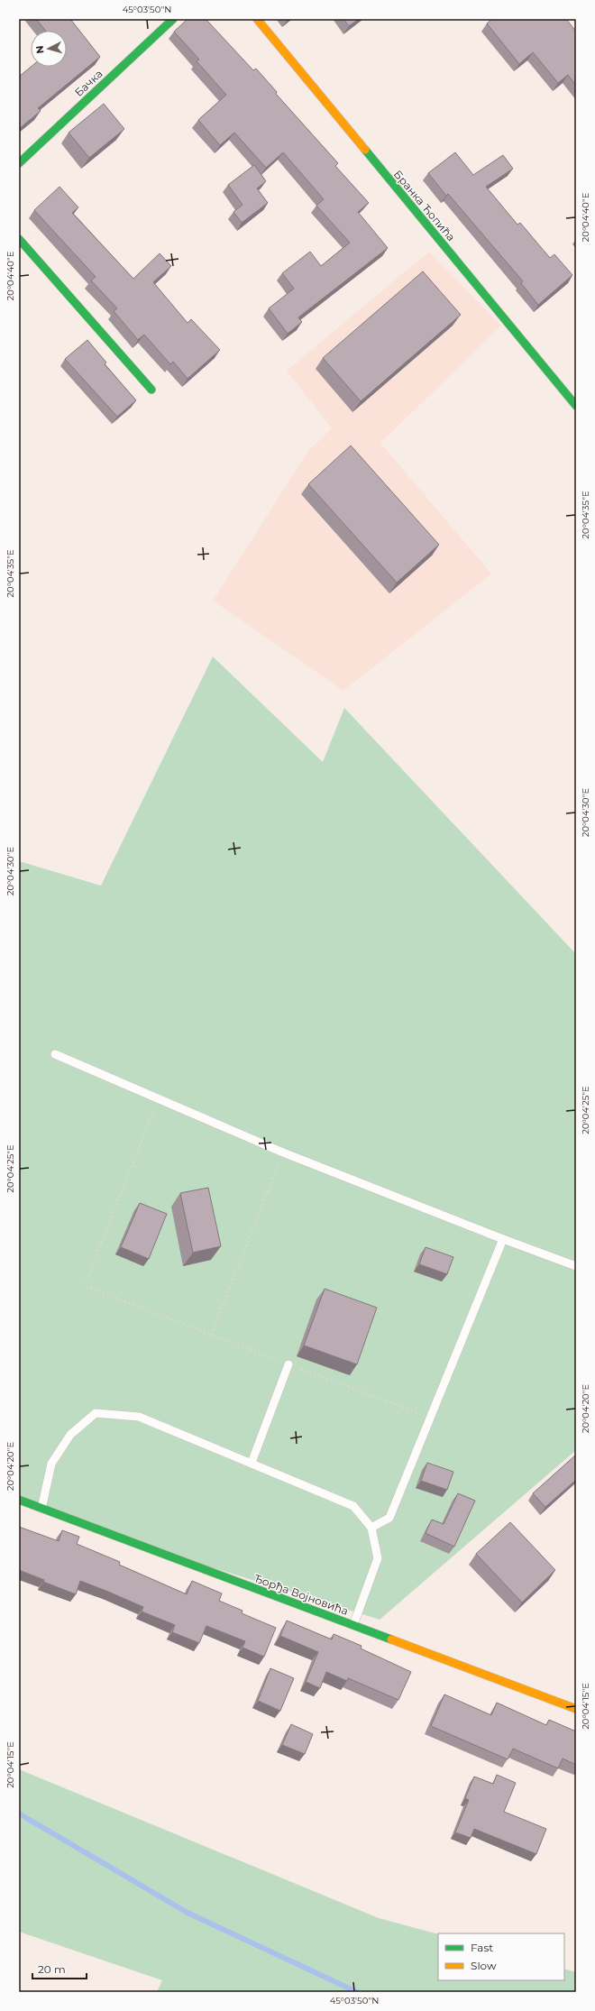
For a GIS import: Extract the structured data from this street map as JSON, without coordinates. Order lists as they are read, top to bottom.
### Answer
{
  "streets": {
    "street": ["Бачка", "Бранка Ћопића", "Ђорђа Војновића"]
  },
  "legend": ["Fast", "Slow"],
  "scale_bar": "20 m",
  "north": "left",
  "coordinates": [
    "45°03'50\"N",
    "20°04'40\"E",
    "20°04'35\"E",
    "20°04'30\"E",
    "20°04'25\"E",
    "20°04'20\"E",
    "20°04'15\"E"
  ]
}
